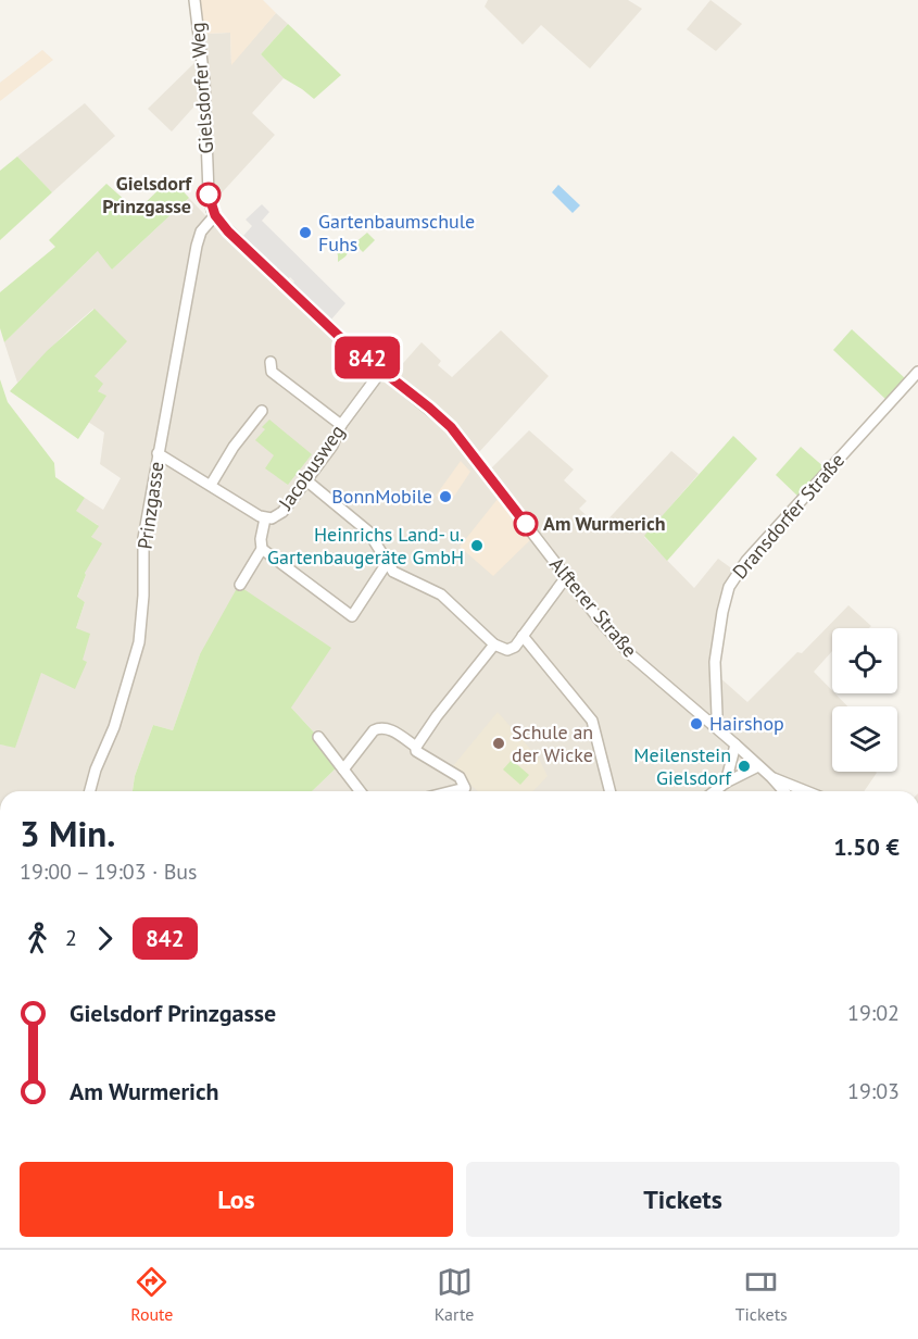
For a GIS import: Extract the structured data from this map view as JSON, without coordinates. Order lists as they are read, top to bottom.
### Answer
{
  "streets": {
    "street": [
      "Gielsdorfer Weg",
      "Jacobusweg",
      "Prinzgasse",
      "Dransdorfer Straße",
      "Alfterer Straße"
    ]
  },
  "crossings": [
    ["Gielsdorfer Weg", "Prinzgasse"],
    ["Gielsdorfer Weg", "Alfterer Straße"],
    ["Jacobusweg", "Prinzgasse"],
    ["Jacobusweg", "Alfterer Straße"],
    ["Prinzgasse", "Alfterer Straße"],
    ["Dransdorfer Straße", "Alfterer Straße"]
  ],
  "places": [
    "Gielsdorf Prinzgasse",
    "Gartenbaumschule Fuhs",
    "BonnMobile",
    "Am Wurmerich",
    "Heinrichs Land- u. Gartenbaugeräte GmbH",
    "Hairshop",
    "Schule an der Wicke",
    "Meilenstein Gielsdorf"
  ],
  "lines": ["bus line 842"],
  "page": {
    "on_map": "842",
    "heading": ["3 Min.", "19:00 – 19:03 · Bus", "1.50 €"],
    "legs": ["2", "842"],
    "list": [
      {
        "name": "Gielsdorf Prinzgasse",
        "value": "19:02"
      },
      {
        "name": "Am Wurmerich",
        "value": "19:03"
      }
    ],
    "buttons": ["Los", "Tickets"],
    "tabs": ["Route", "Karte", "Tickets"]
  }
}
